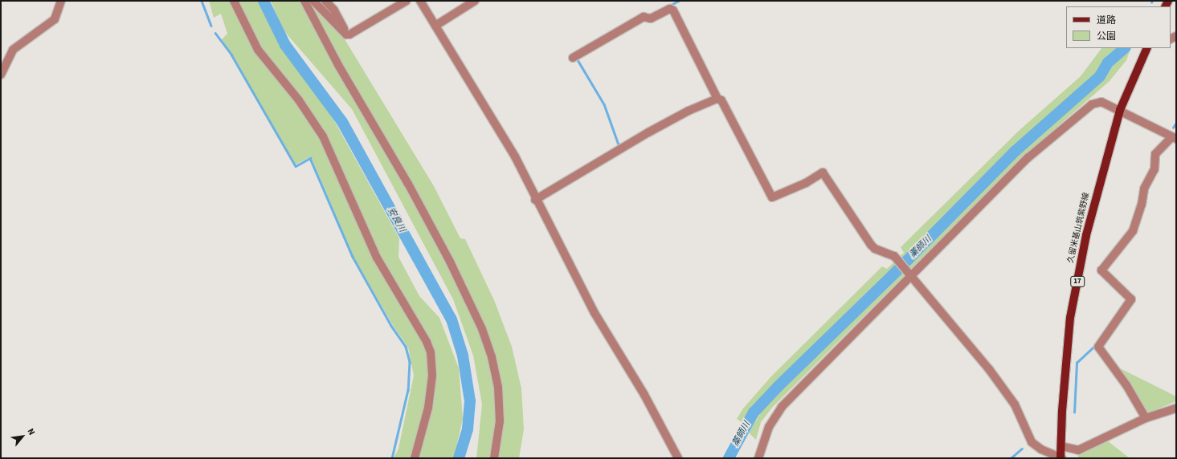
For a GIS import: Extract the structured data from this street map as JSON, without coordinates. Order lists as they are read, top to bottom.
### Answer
{
  "streets": {
    "main road": ["久留米基山筑紫野線", "17"]
  },
  "water": ["安良川", "薬師川"],
  "legend": ["道路", "公園"],
  "north": "top right"
}
